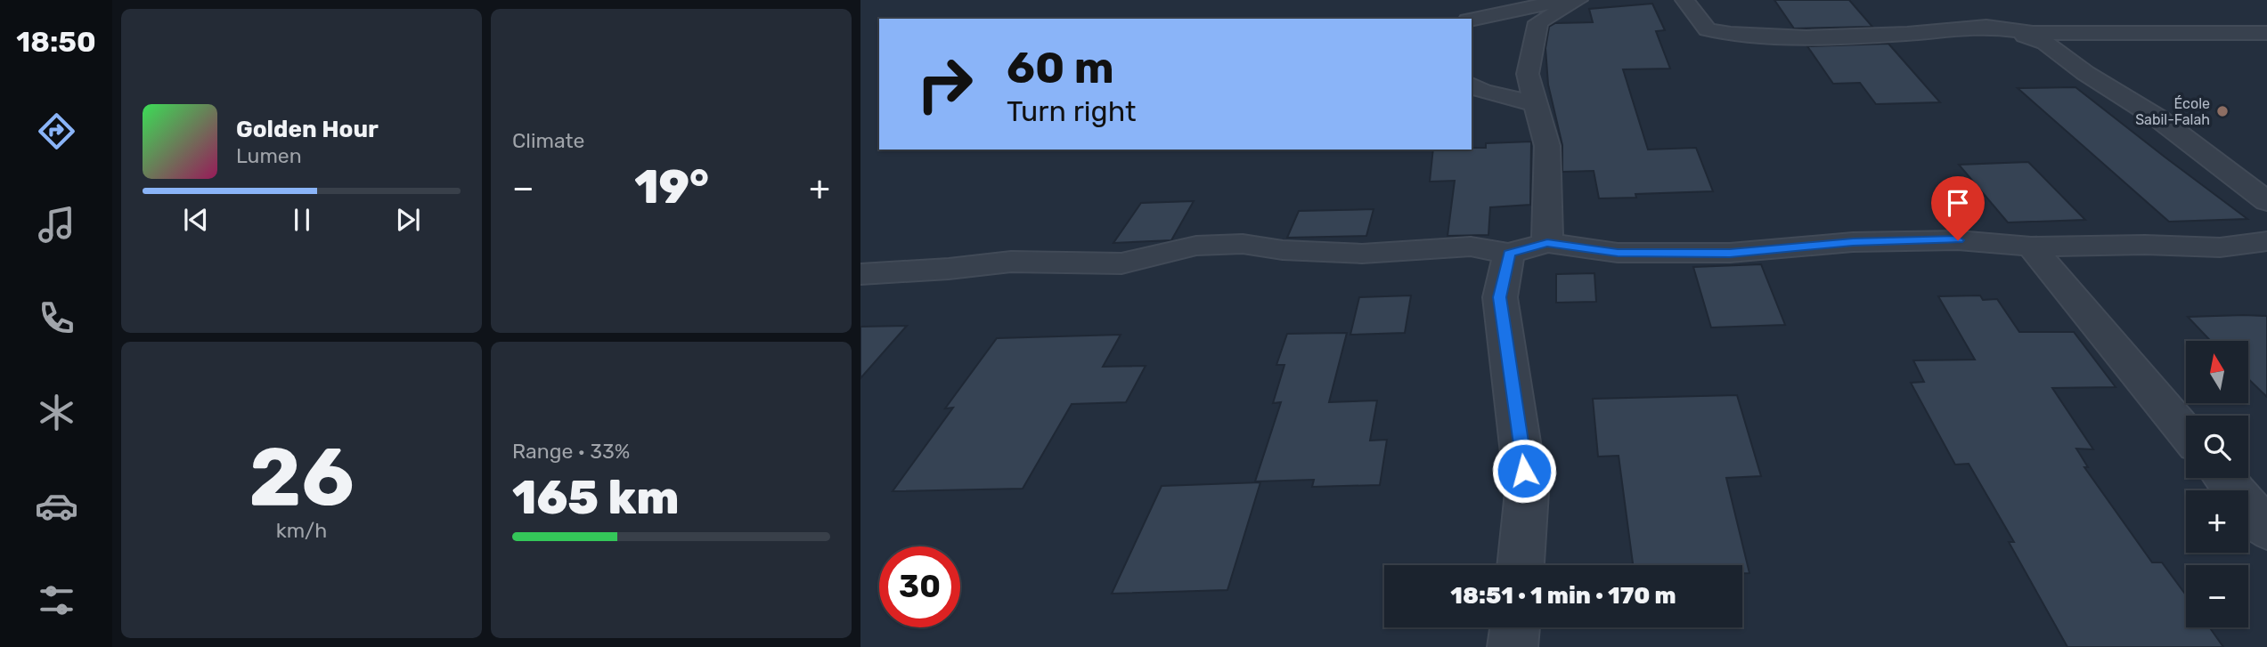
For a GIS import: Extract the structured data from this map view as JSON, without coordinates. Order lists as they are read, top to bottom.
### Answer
{
  "places": ["École Sabil-Falah"],
  "north": "top",
  "page": {
    "tabs": "18:50",
    "tile": [
      "Climate",
      ["26", "km/h"],
      ["Range · 33%", "165 km"]
    ],
    "turn": ["60 m", "Turn right"],
    "song": ["Golden Hour", "Lumen"],
    "heat": ["−", "19°", "+"],
    "map_buttons": ["+", "−"],
    "limit": "30",
    "trip": "18:51 · 1 min · 170 m"
  }
}
